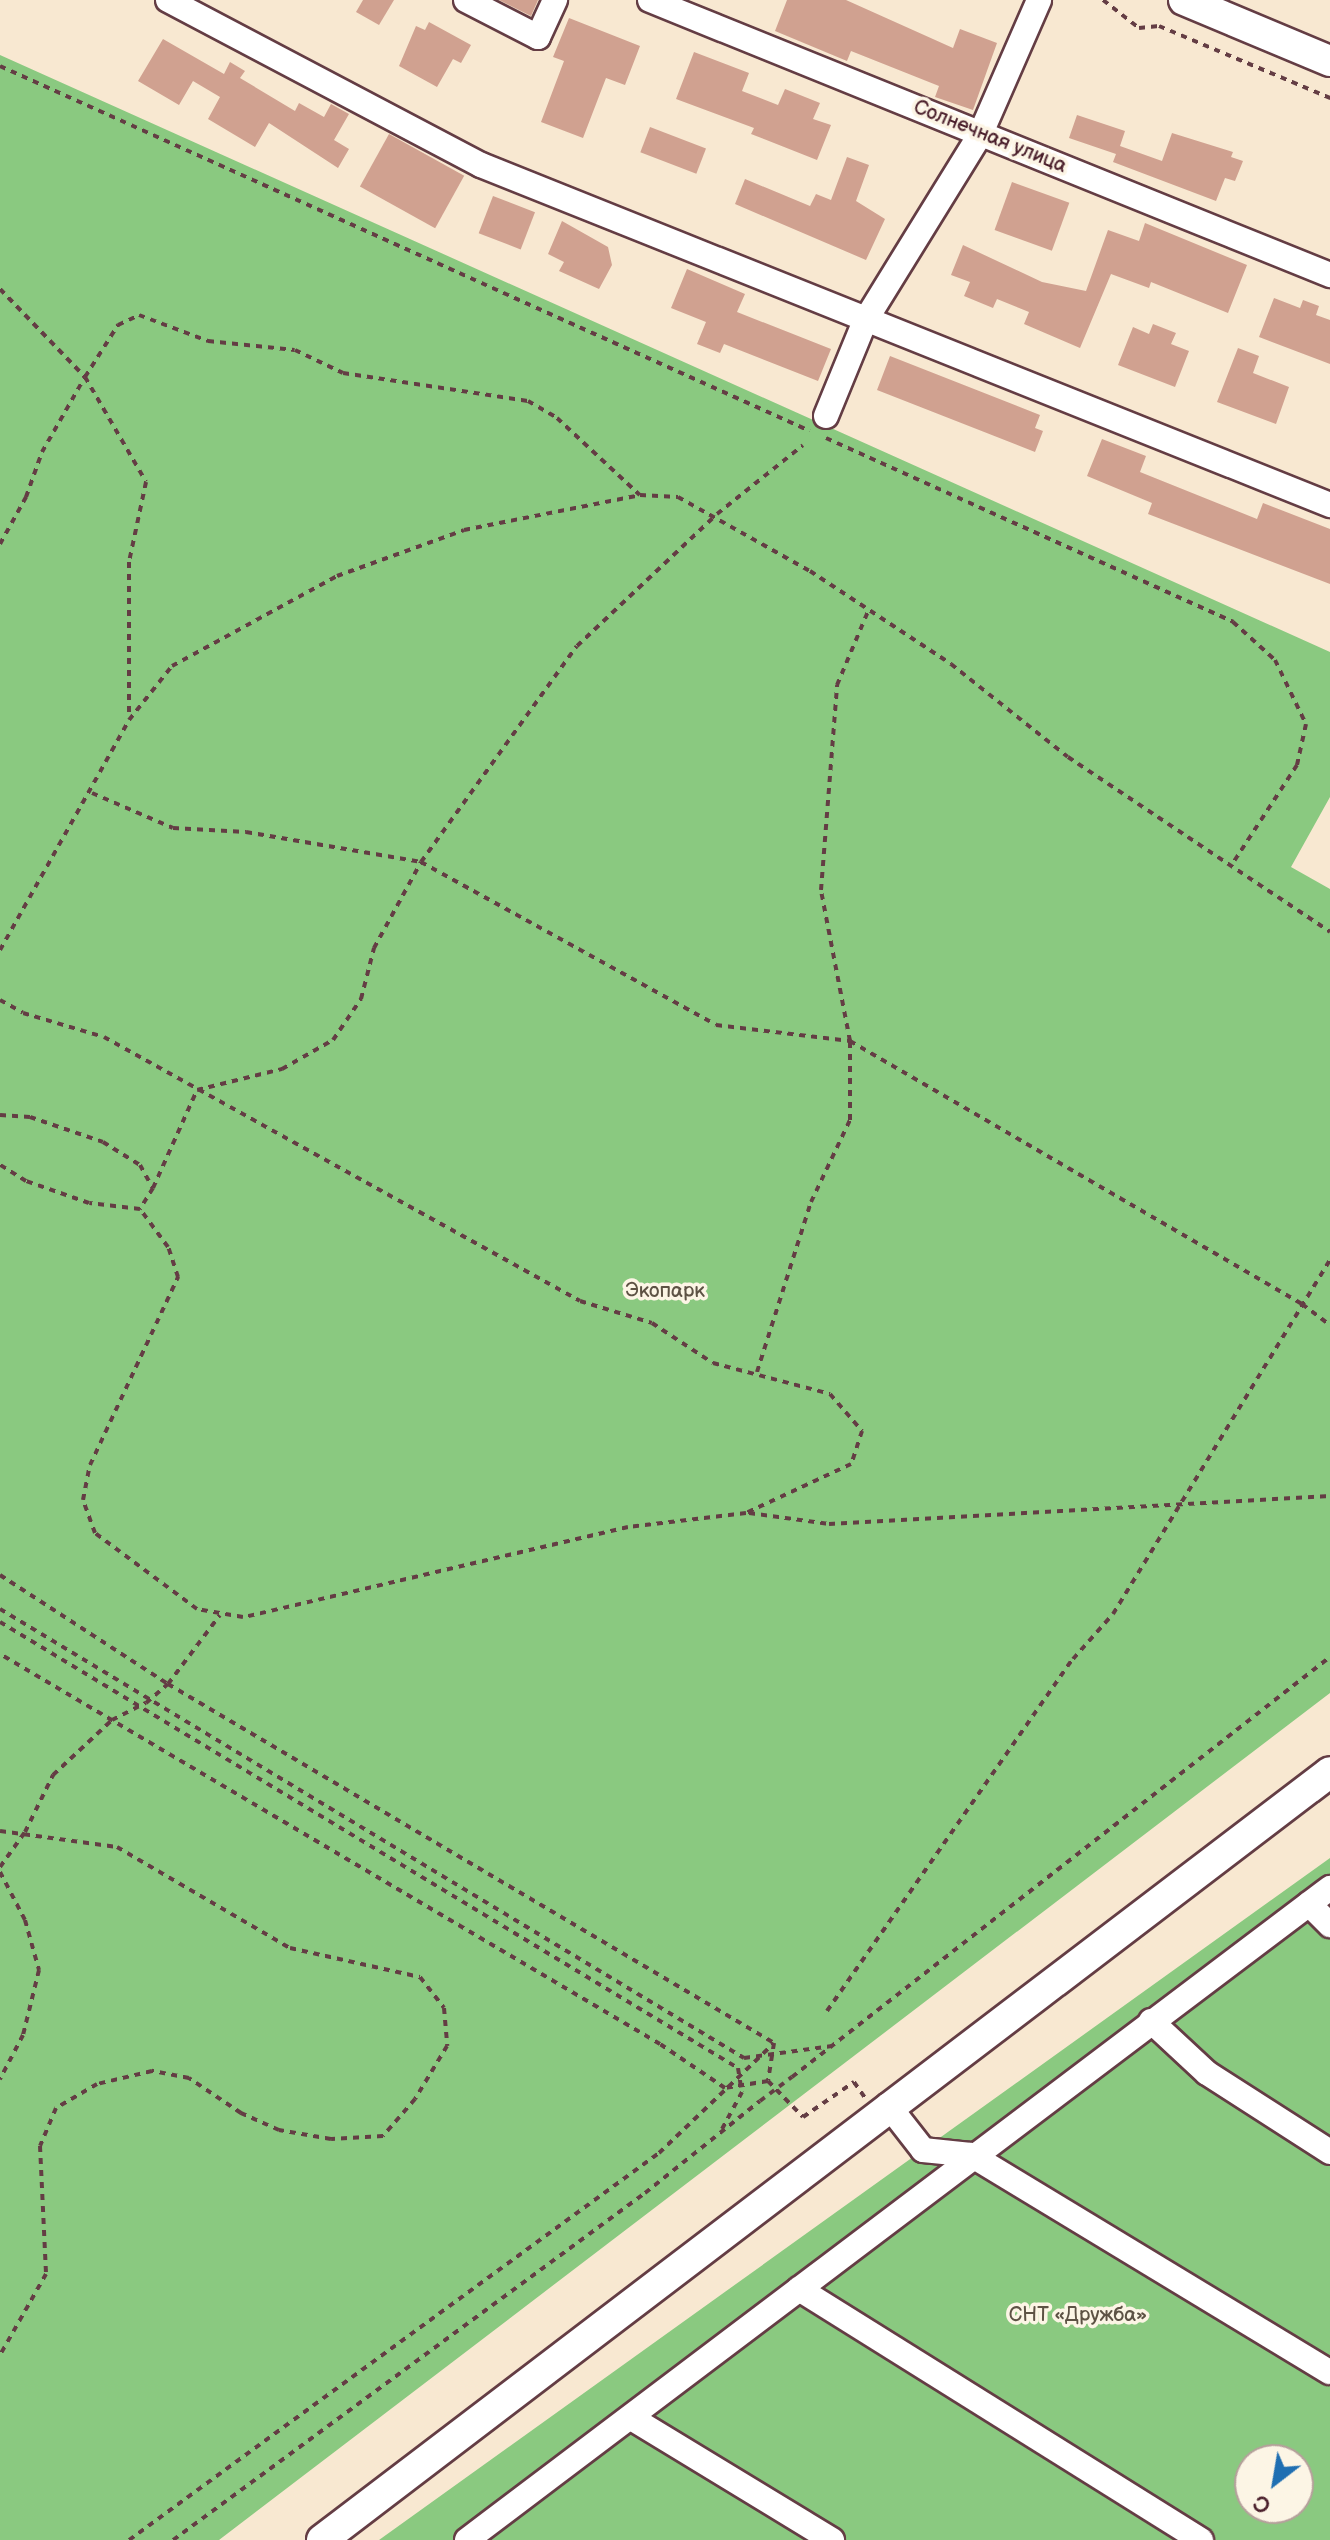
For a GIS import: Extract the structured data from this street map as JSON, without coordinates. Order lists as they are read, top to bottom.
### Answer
{
  "streets": {
    "street": ["Солнечная улица"]
  },
  "parks": ["Экопарк", "СНТ «Дружба»"],
  "north": "bottom left"
}
